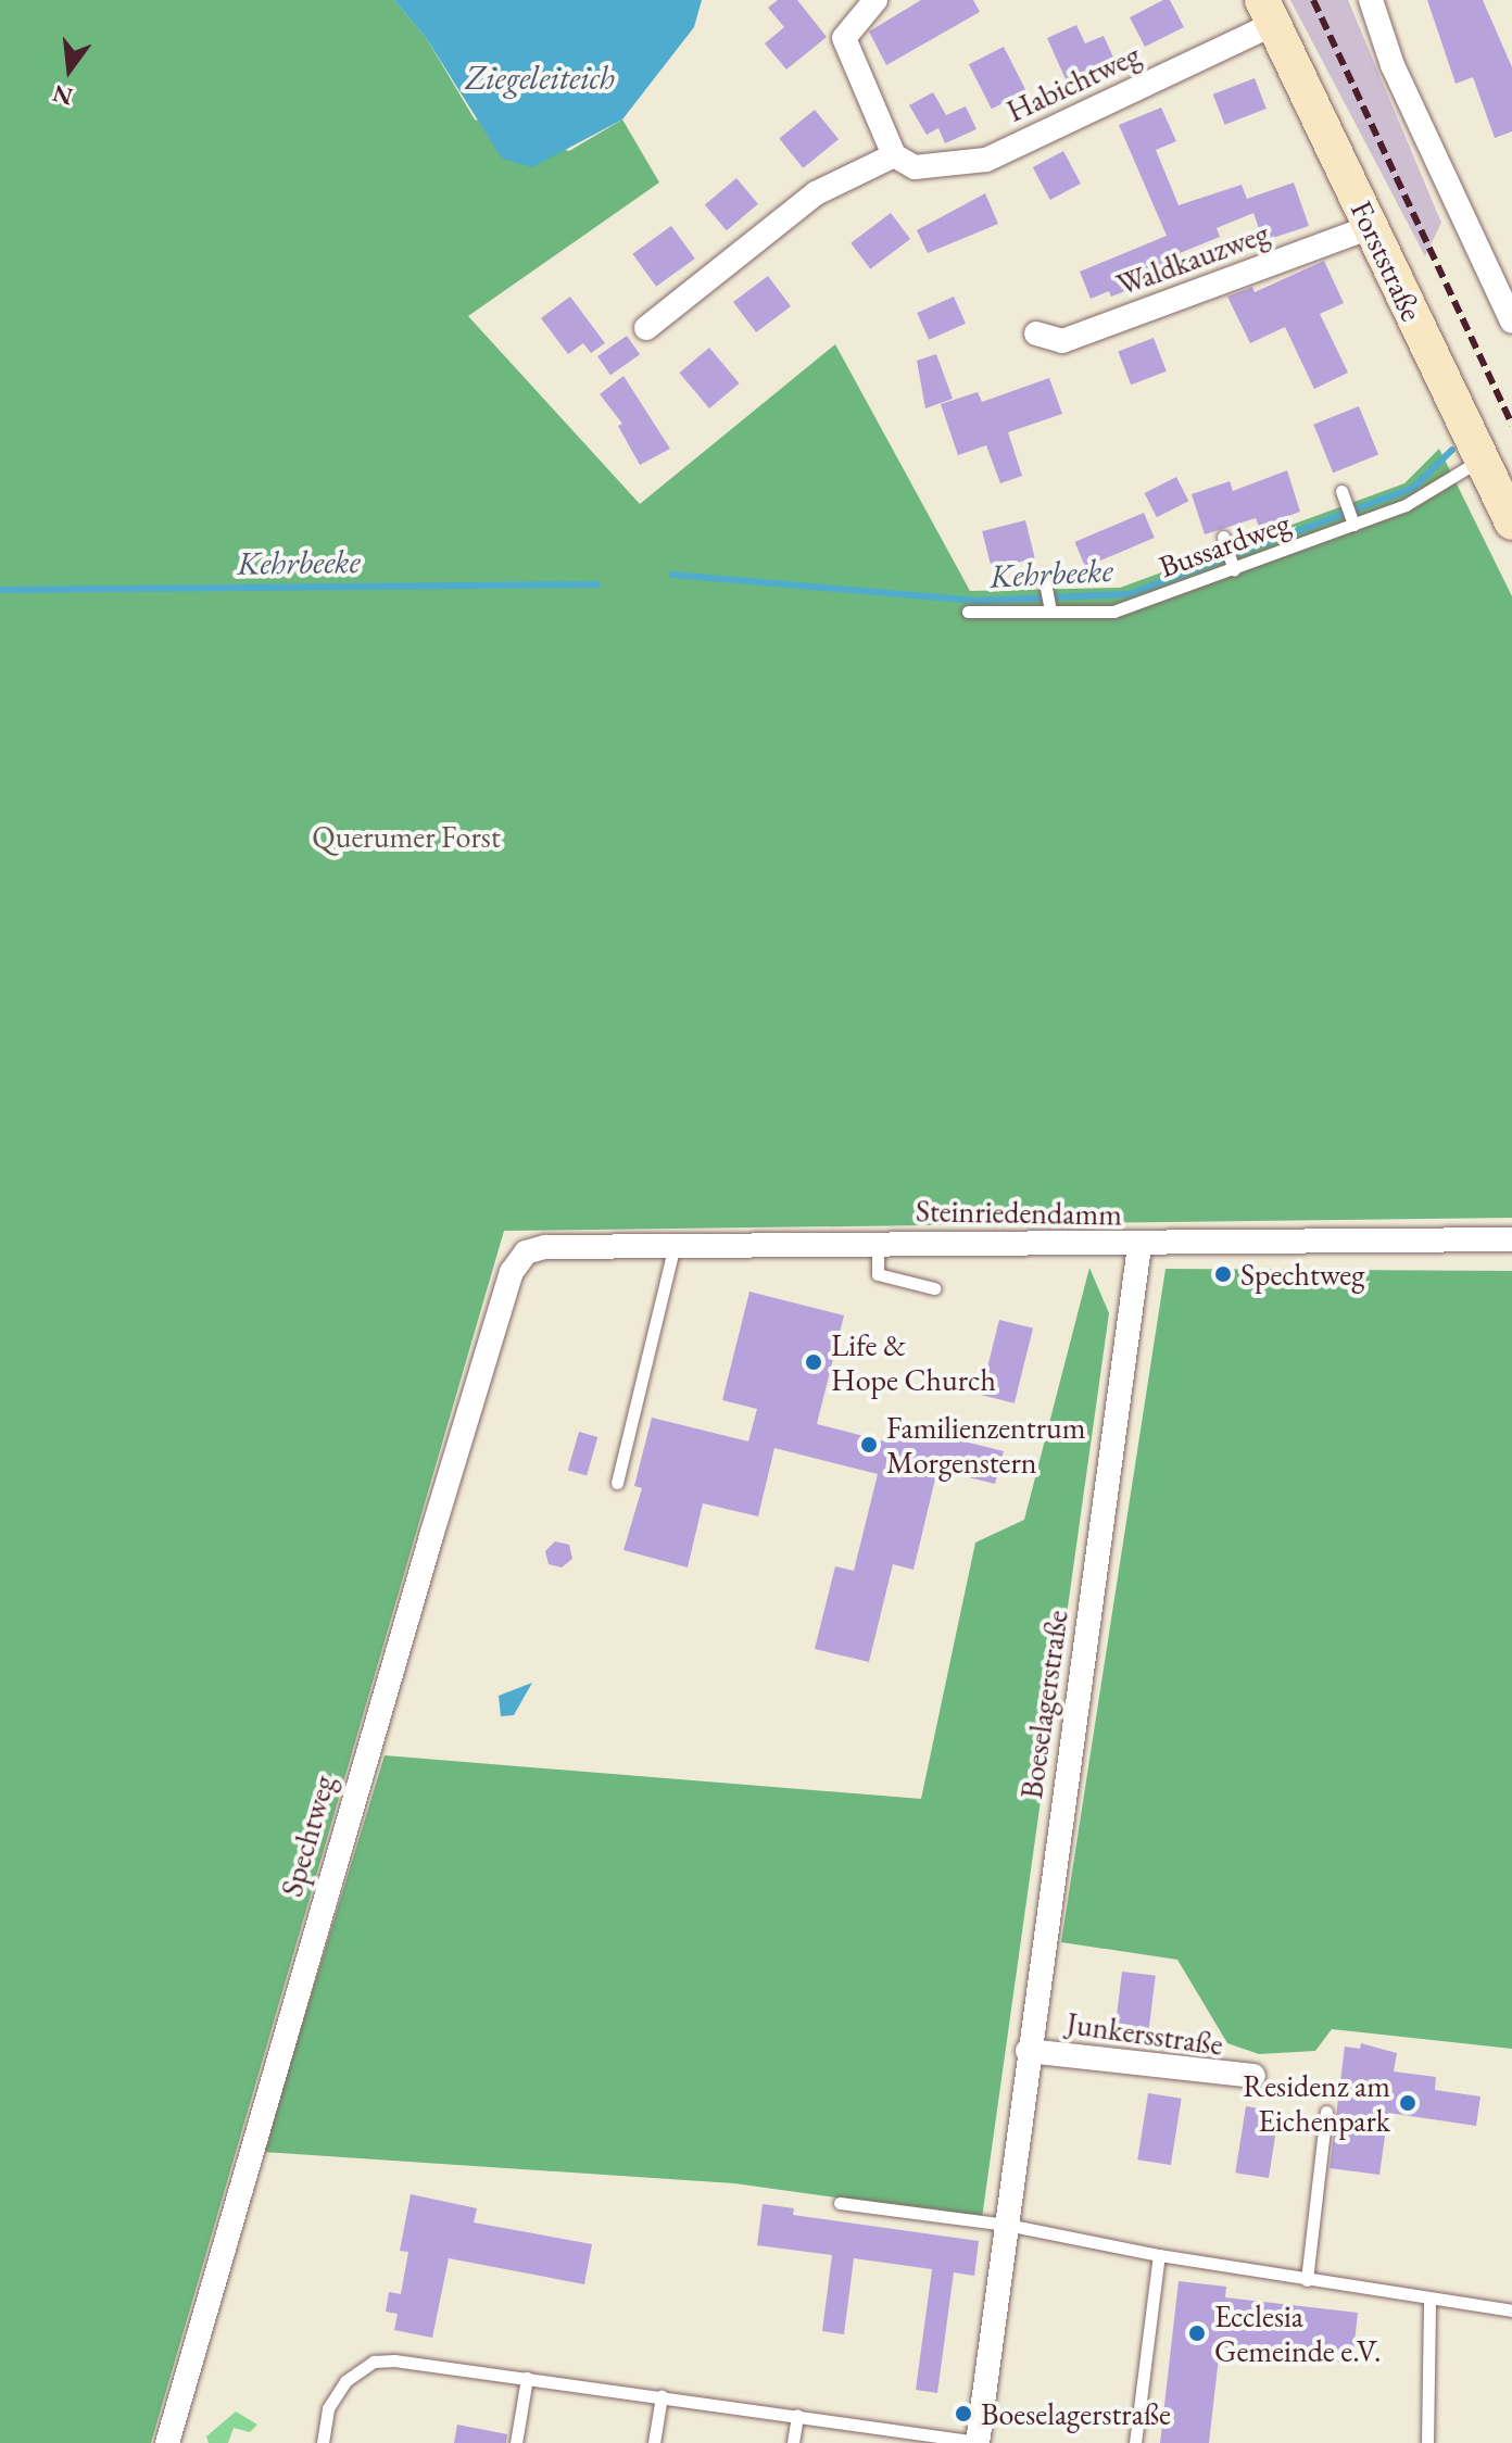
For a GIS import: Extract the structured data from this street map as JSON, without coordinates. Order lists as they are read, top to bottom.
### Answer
{
  "streets": {
    "main road": ["Forststraße"],
    "street": [
      "Habichtweg",
      "Waldkauzweg",
      "Steinriedendamm",
      "Boeselagerstraße",
      "Spechtweg",
      "Junkersstraße"
    ],
    "lane": ["Bussardweg"]
  },
  "crossings": [
    ["Habichtweg", "Forststraße"],
    ["Waldkauzweg", "Forststraße"],
    ["Forststraße", "Bussardweg"],
    ["Steinriedendamm", "Boeselagerstraße"],
    ["Steinriedendamm", "Spechtweg"],
    ["Boeselagerstraße", "Junkersstraße"]
  ],
  "water": ["Ziegeleiteich", "Kehrbeeke"],
  "parks": ["Querumer Forst"],
  "places": [
    "Spechtweg",
    "Life & Hope Church",
    "Familienzentrum Morgenstern",
    "Residenz am Eichenpark",
    "Ecclesia Gemeinde e.V.",
    "Boeselagerstraße"
  ],
  "north": "bottom"
}
